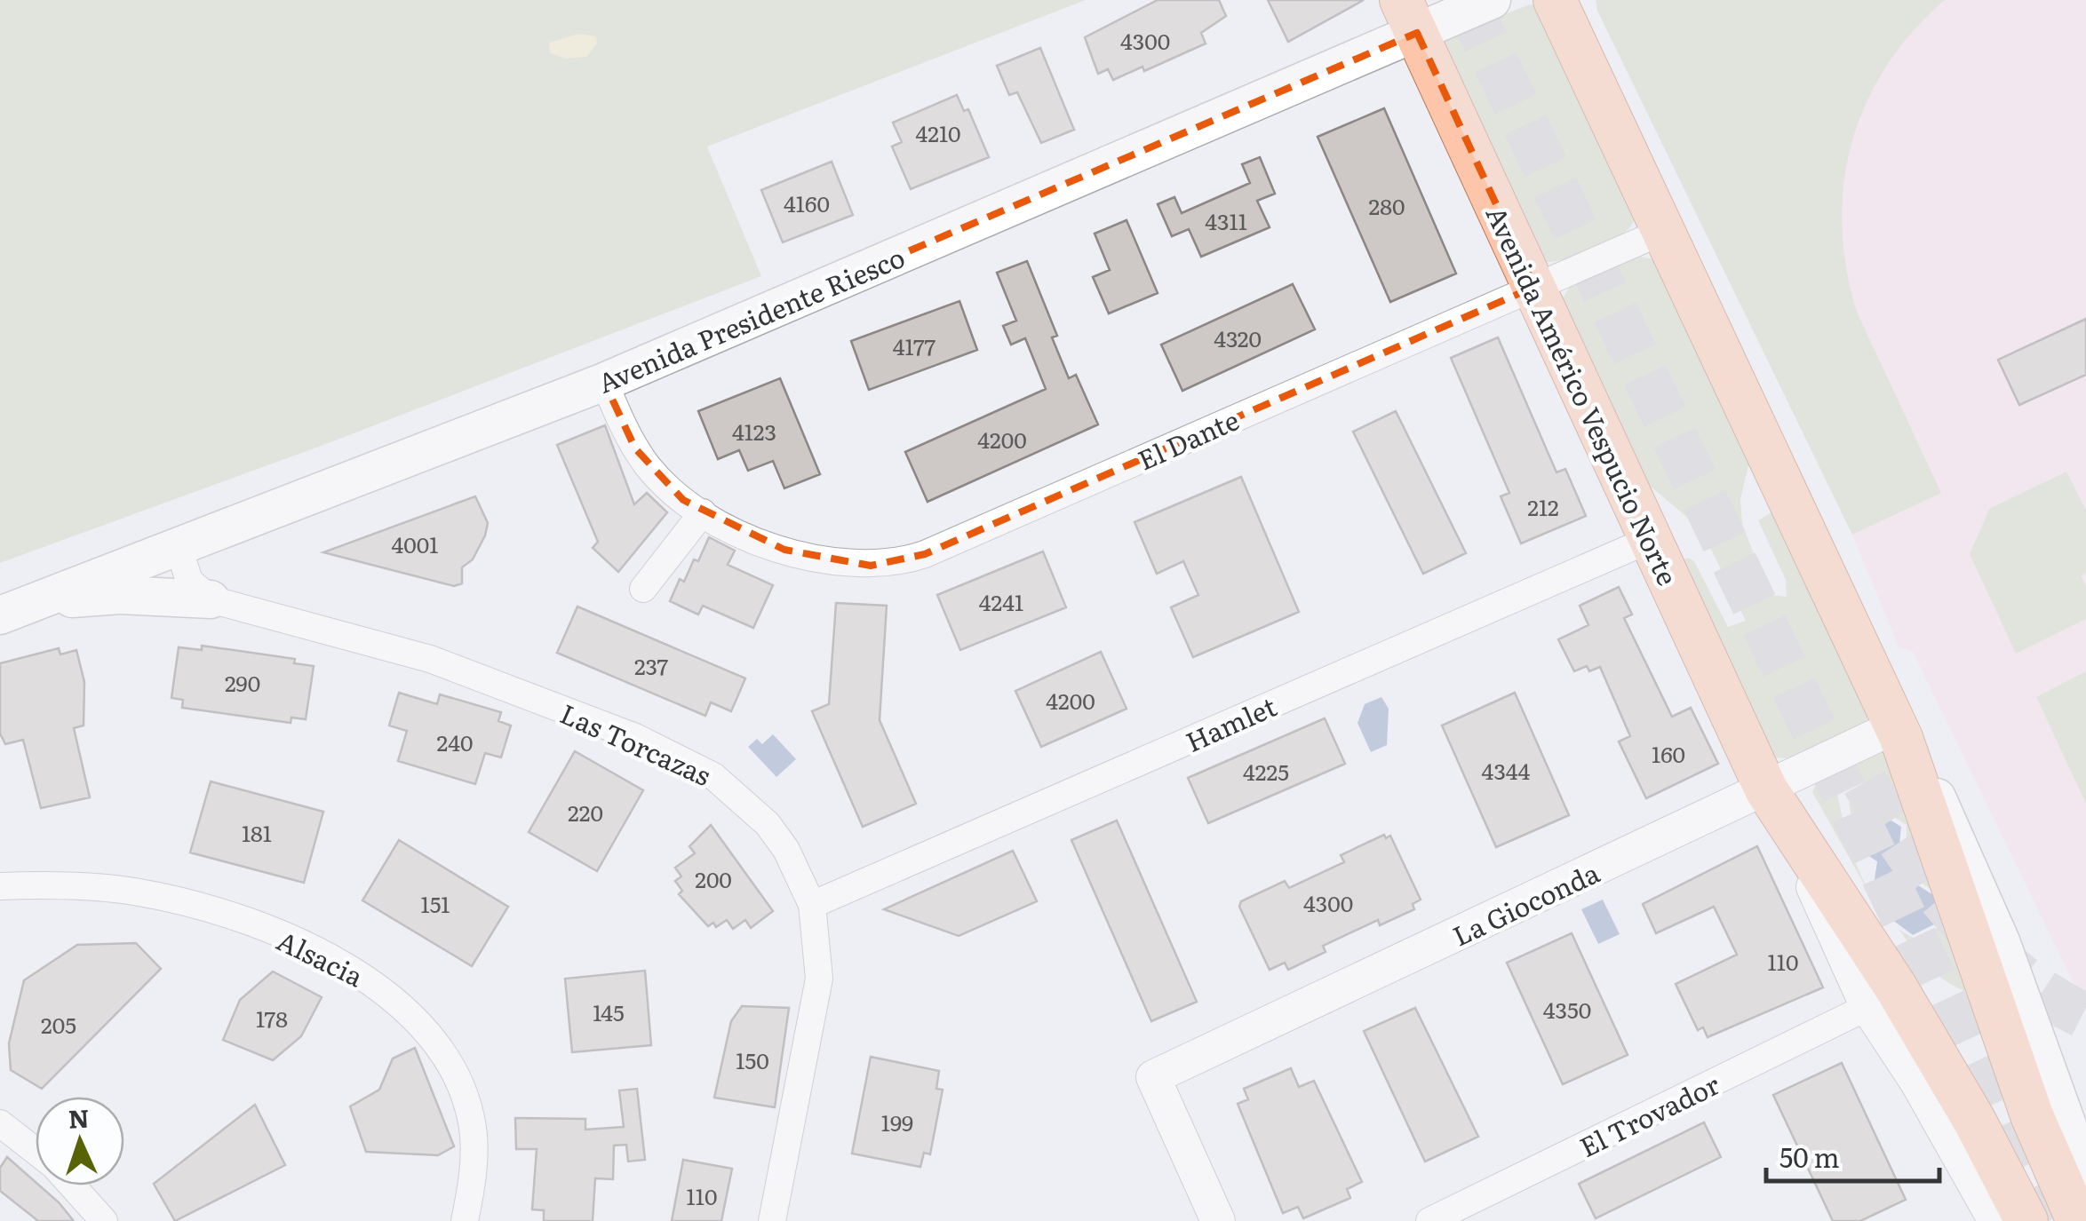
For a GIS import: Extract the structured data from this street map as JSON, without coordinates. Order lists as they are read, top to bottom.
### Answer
{
  "streets": {
    "main road": ["Avenida Presidente Riesco", "Avenida Américo Vespucio Norte"],
    "street": [
      "El Dante",
      "Hamlet",
      "Las Torcazas",
      "La Gioconda",
      "Alsacia",
      "El Trovador"
    ]
  },
  "crossings": [
    ["Avenida Presidente Riesco", "Avenida Américo Vespucio Norte"],
    ["Avenida Presidente Riesco", "El Dante"],
    ["Avenida Américo Vespucio Norte", "El Dante"],
    ["Avenida Américo Vespucio Norte", "Hamlet"],
    ["Avenida Américo Vespucio Norte", "La Gioconda"],
    ["Avenida Américo Vespucio Norte", "El Trovador"],
    ["Hamlet", "Las Torcazas"]
  ],
  "house_numbers": [
    "4300",
    "4210",
    "4160",
    "280",
    "4311",
    "4320",
    "4177",
    "4123",
    "4200",
    "212",
    "4001",
    "4241",
    "237",
    "290",
    "4200",
    "240",
    "160",
    "4344",
    "4225",
    "220",
    "181",
    "200",
    "4300",
    "151",
    "110",
    "4350",
    "145",
    "178",
    "205",
    "150",
    "199",
    "110"
  ],
  "scale_bar": "50 m",
  "north": "top"
}
